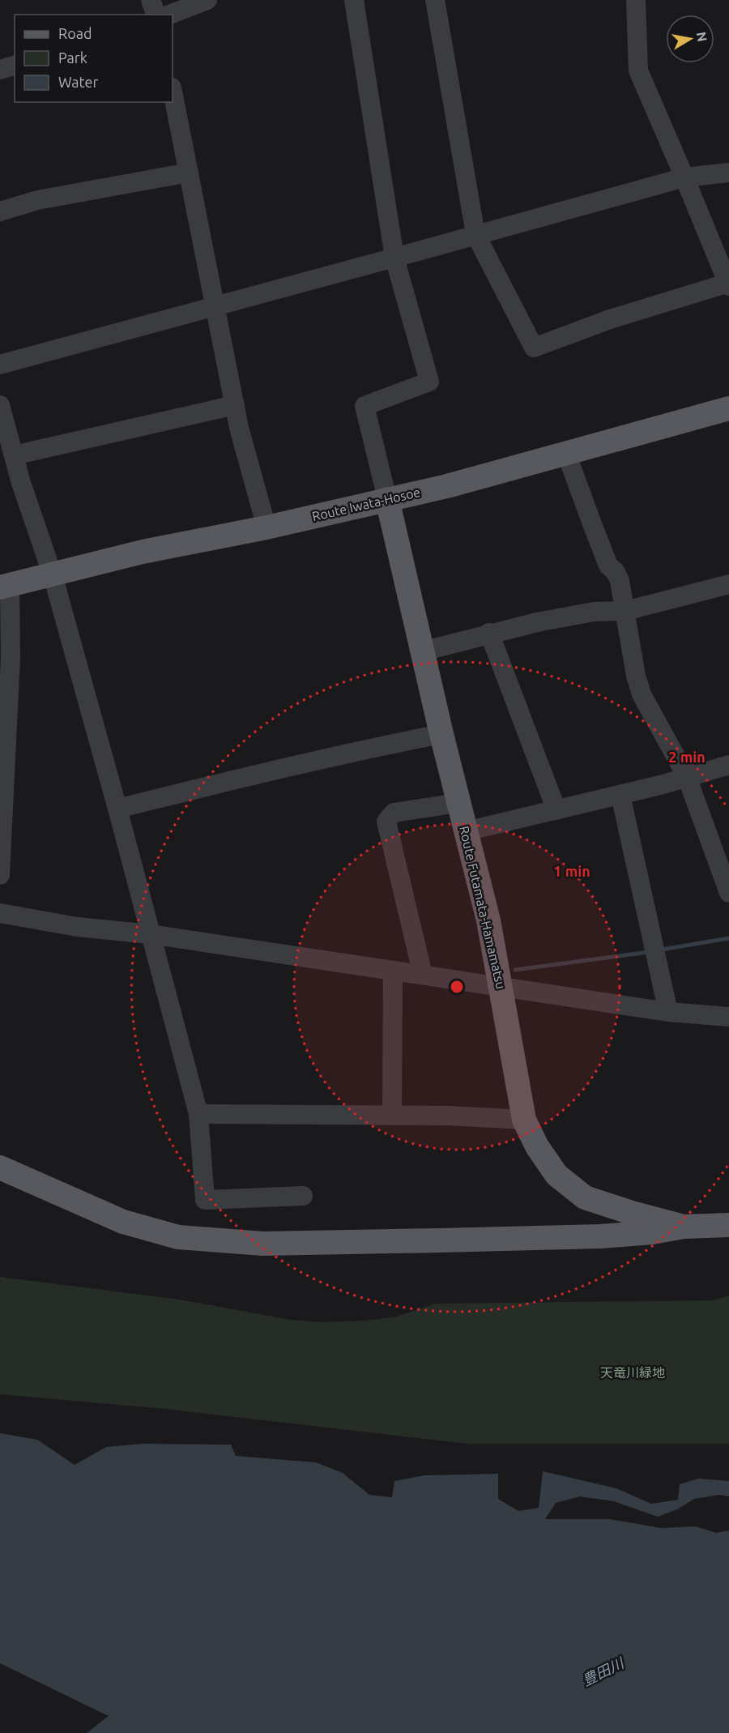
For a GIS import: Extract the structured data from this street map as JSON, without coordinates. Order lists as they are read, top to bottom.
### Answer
{
  "streets": {
    "main road": ["Route Iwata-Hosoe", "Route Futamata-Hamamatsu"]
  },
  "crossings": [
    ["Route Iwata-Hosoe", "Route Futamata-Hamamatsu"]
  ],
  "water": ["豊田川"],
  "parks": ["天竜川緑地"],
  "legend": ["Road", "Park", "Water"],
  "north": "right",
  "rings": ["2 min", "1 min"]
}
